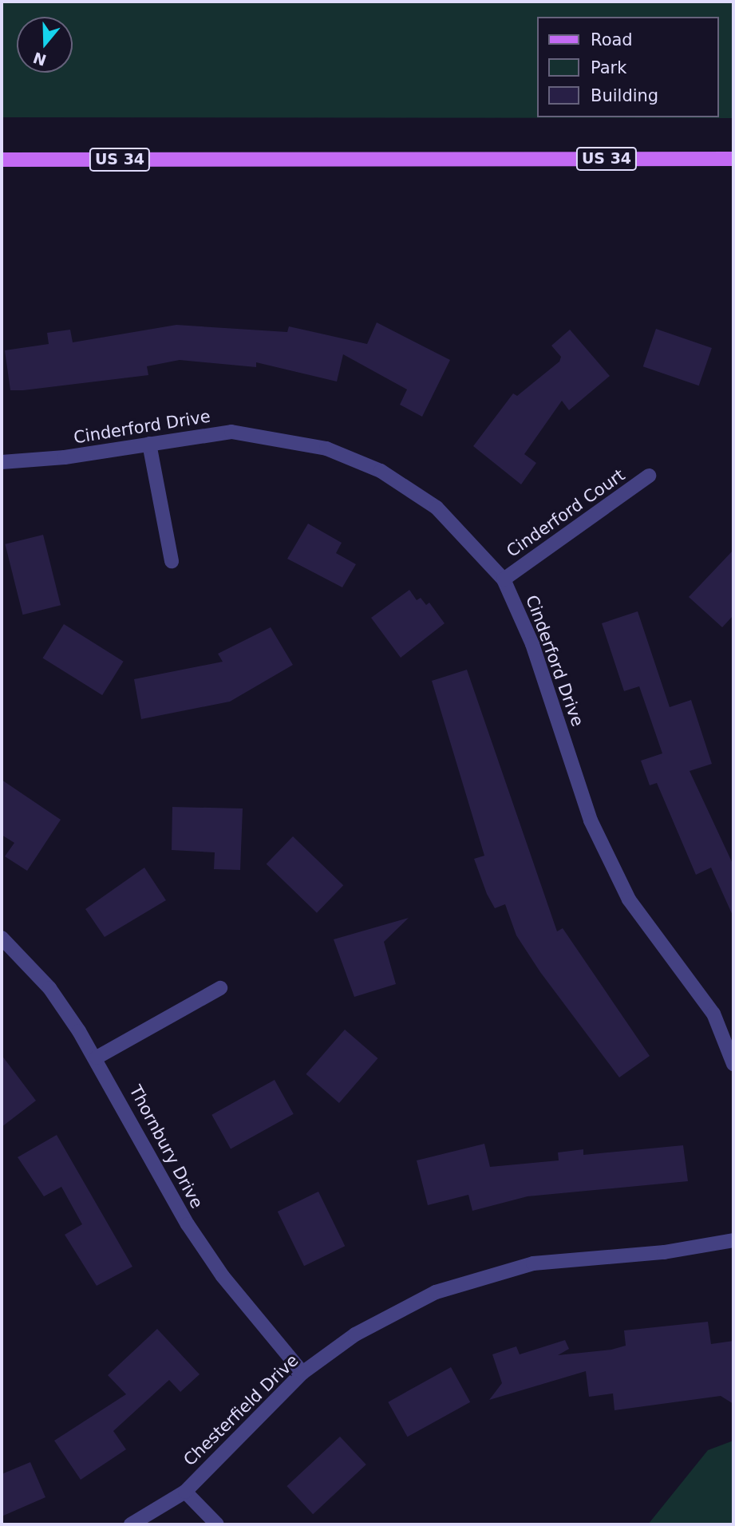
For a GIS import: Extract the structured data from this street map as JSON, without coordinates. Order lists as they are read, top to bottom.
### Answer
{
  "streets": {
    "main road": ["US 34"],
    "street": [
      "Cinderford Drive",
      "Cinderford Court",
      "Thornbury Drive",
      "Chesterfield Drive"
    ]
  },
  "crossings": [
    ["Cinderford Drive", "Cinderford Court"],
    ["Thornbury Drive", "Chesterfield Drive"]
  ],
  "legend": ["Road", "Park", "Building"],
  "north": "bottom"
}
